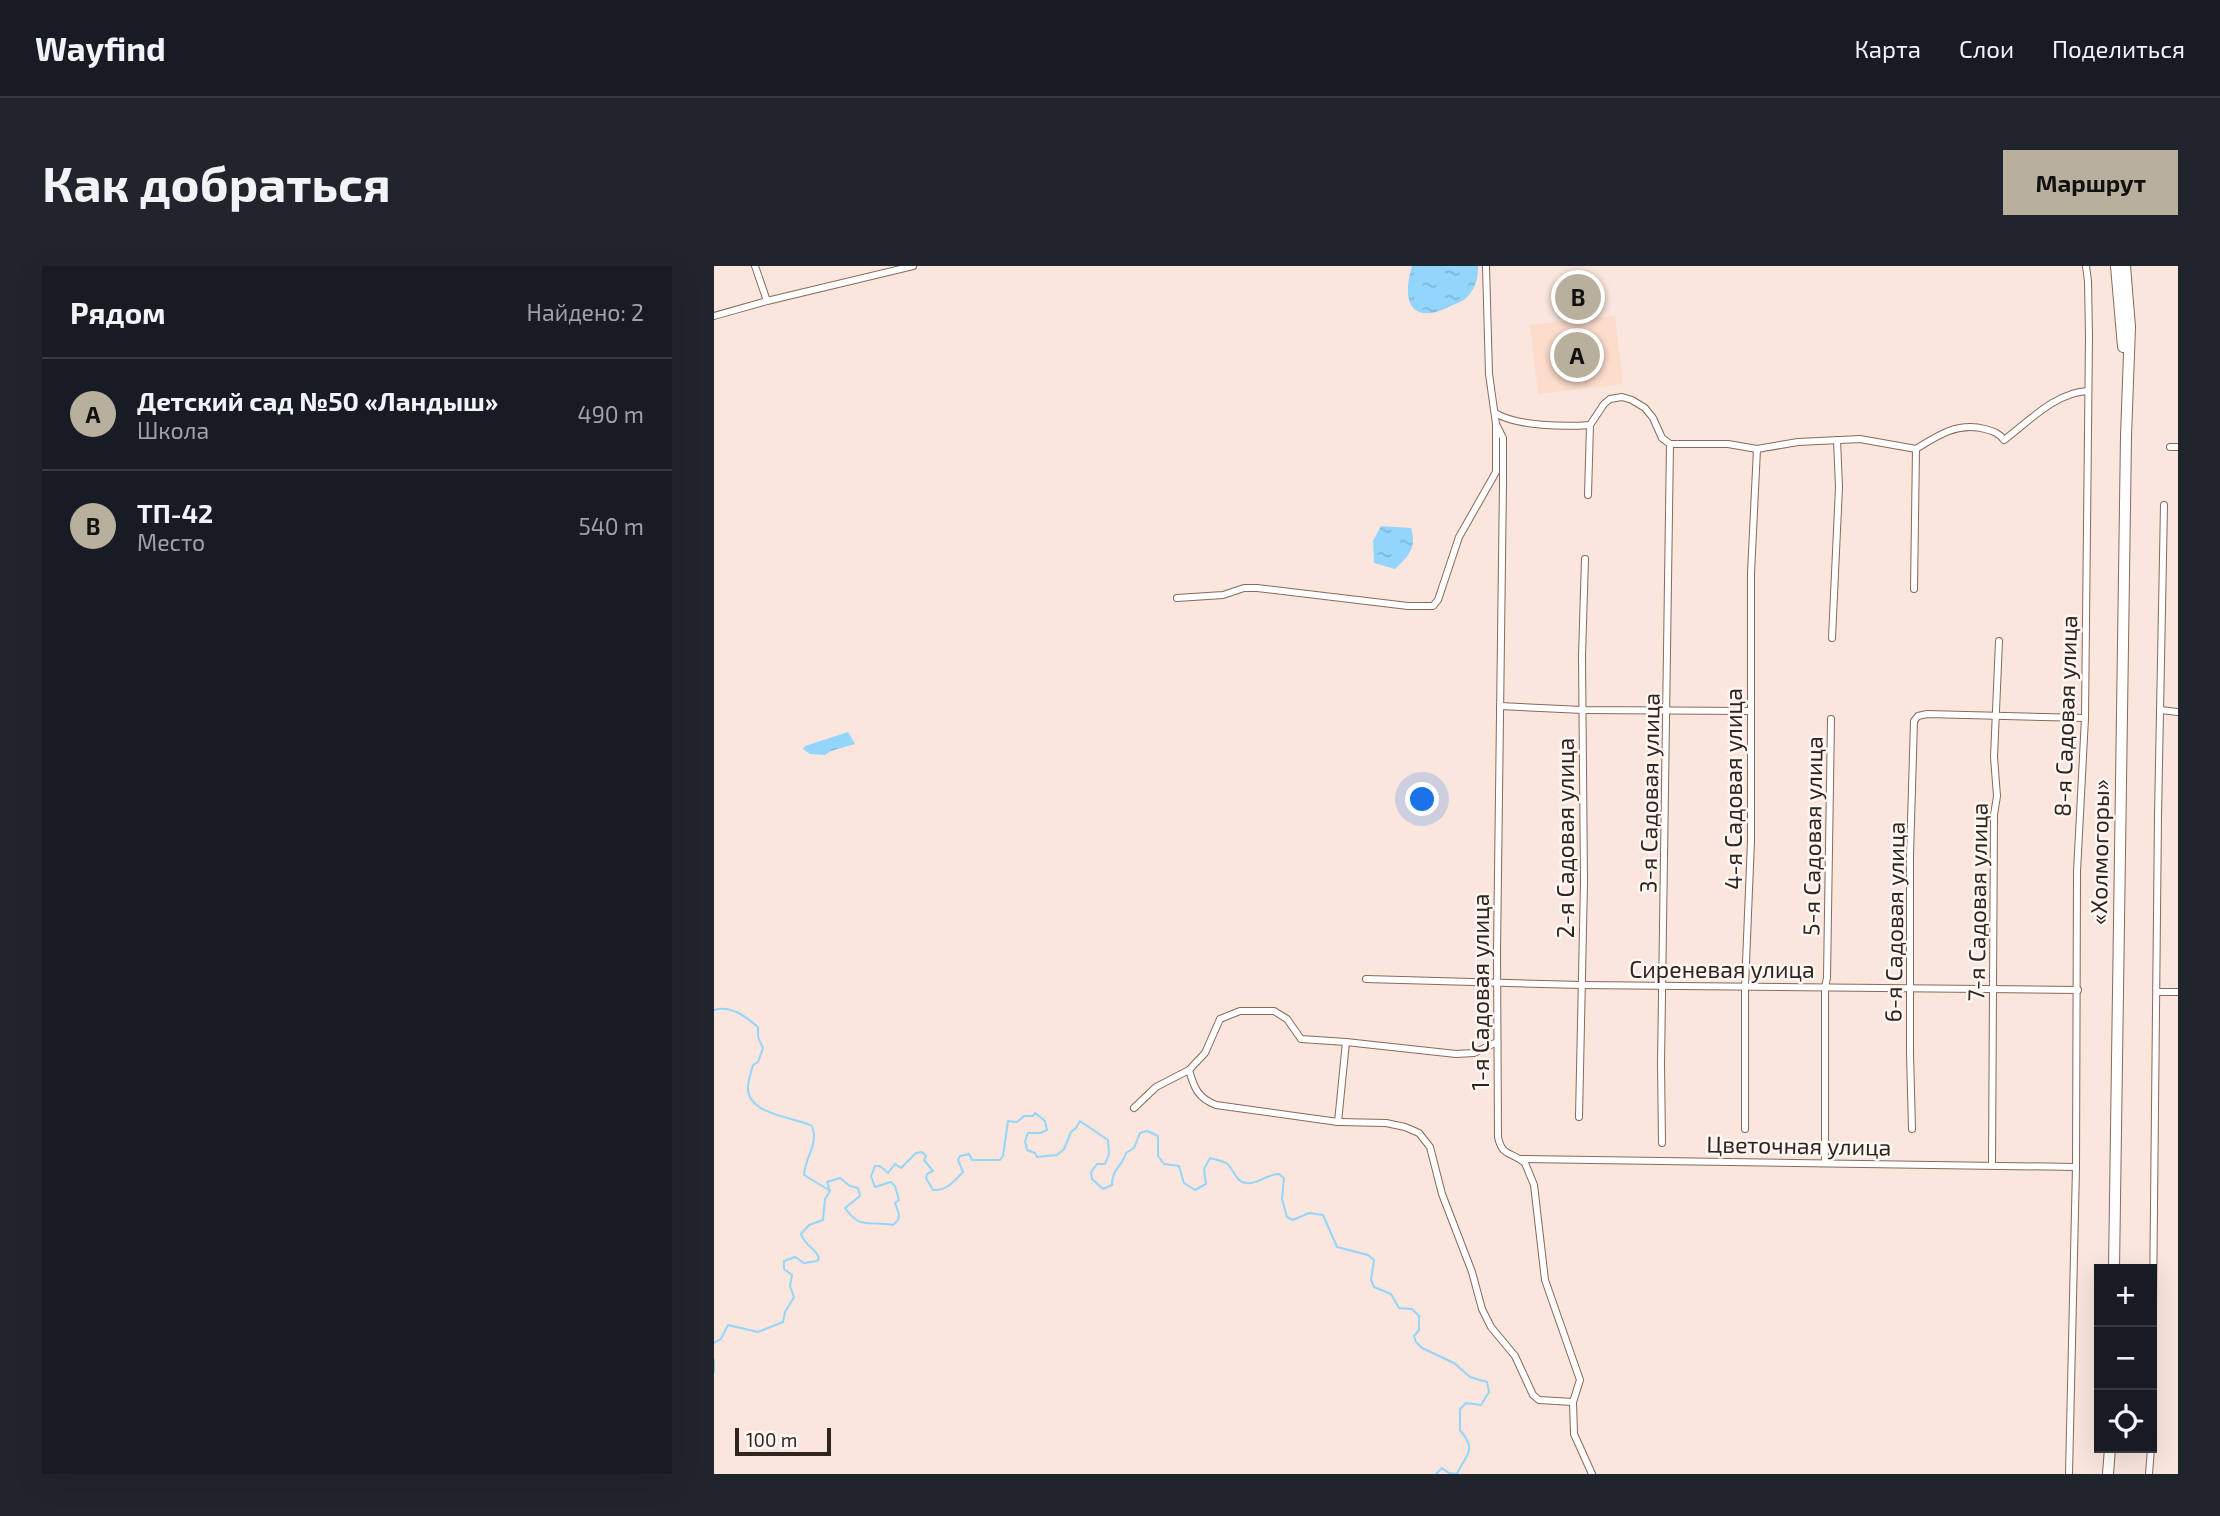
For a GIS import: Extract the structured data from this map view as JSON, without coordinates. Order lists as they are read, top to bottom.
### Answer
{
  "streets": {
    "highway": ["«Холмогоры»"],
    "street": [
      "8-я Садовая улица",
      "4-я Садовая улица",
      "3-я Садовая улица",
      "5-я Садовая улица",
      "2-я Садовая улица",
      "7-я Садовая улица",
      "6-я Садовая улица",
      "Сиреневая улица",
      "1-я Садовая улица",
      "Цветочная улица"
    ]
  },
  "crossings": [
    ["8-я Садовая улица", "Сиреневая улица"],
    ["8-я Садовая улица", "Цветочная улица"],
    ["4-я Садовая улица", "Сиреневая улица"],
    ["3-я Садовая улица", "Сиреневая улица"],
    ["5-я Садовая улица", "Сиреневая улица"],
    ["5-я Садовая улица", "Цветочная улица"],
    ["2-я Садовая улица", "Сиреневая улица"],
    ["7-я Садовая улица", "6-я Садовая улица"],
    ["7-я Садовая улица", "Сиреневая улица"],
    ["7-я Садовая улица", "Цветочная улица"],
    ["6-я Садовая улица", "Сиреневая улица"],
    ["Сиреневая улица", "1-я Садовая улица"],
    ["1-я Садовая улица", "Цветочная улица"]
  ],
  "scale_bar": "100 m",
  "page": {
    "header": "Wayfind",
    "nav": ["Карта", "Слои", "Поделиться"],
    "buttons": "Маршрут",
    "title": "Как добраться",
    "heading": ["Рядом", "Найдено: 2"],
    "pins": ["B", "A"],
    "list": [
      {
        "mark": "A",
        "name": "Детский сад №50 «Ландыш»",
        "note": "Школа",
        "value": "490 m"
      },
      {
        "mark": "B",
        "name": "ТП-42",
        "note": "Место",
        "value": "540 m"
      }
    ],
    "map_buttons": ["+", "−"],
    "scale": "100 m"
  }
}
